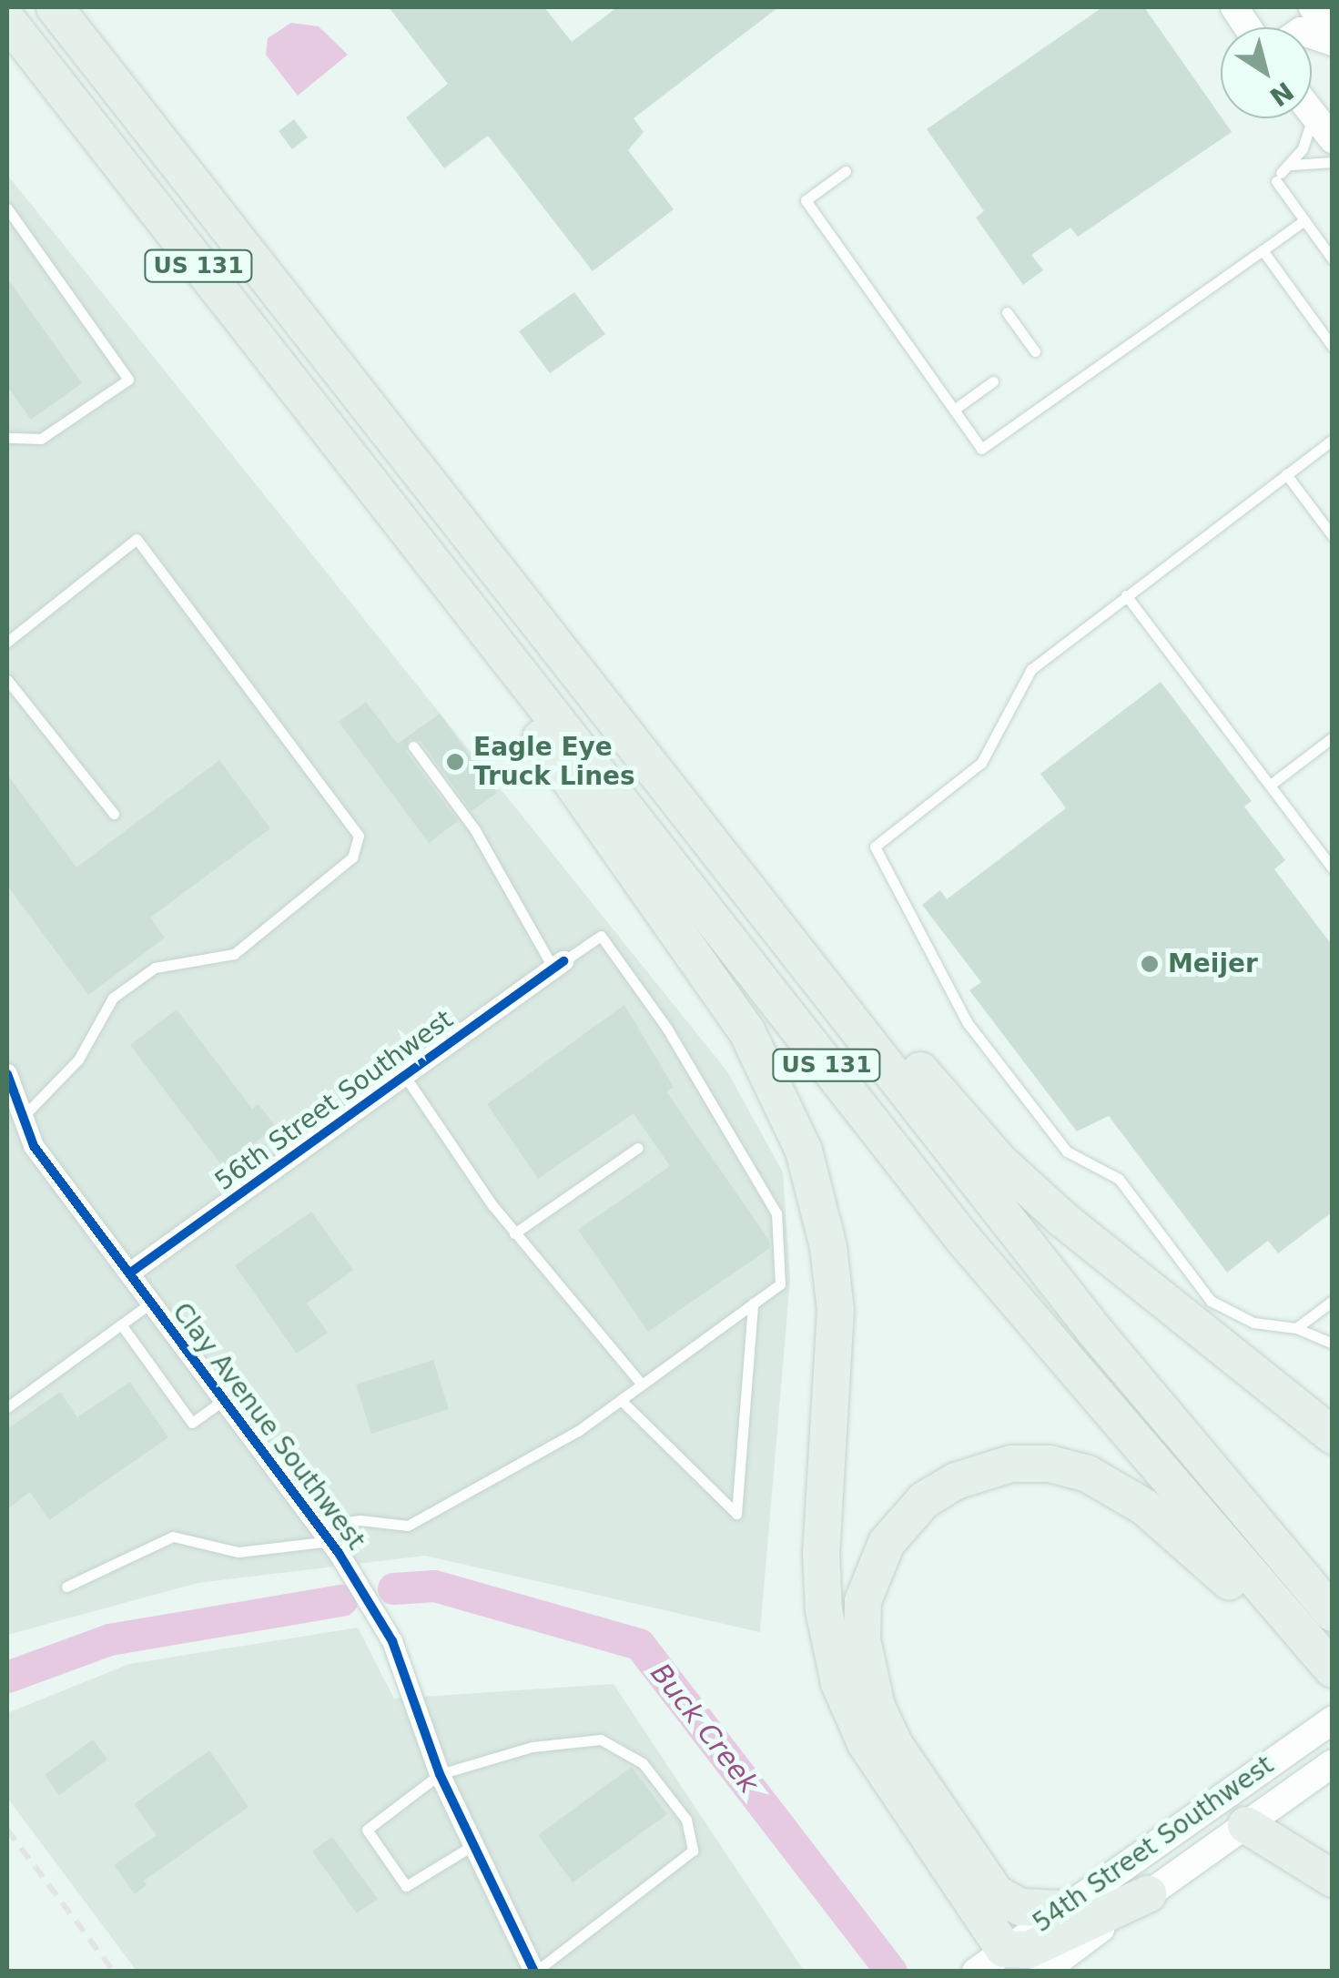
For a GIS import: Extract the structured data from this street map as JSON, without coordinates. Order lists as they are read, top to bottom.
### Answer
{
  "streets": {
    "highway": ["US 131"],
    "main road": ["54th Street Southwest"],
    "street": ["56th Street Southwest", "Clay Avenue Southwest"]
  },
  "crossings": [
    ["56th Street Southwest", "Clay Avenue Southwest"]
  ],
  "water": ["Buck Creek"],
  "places": ["Eagle Eye Truck Lines", "Meijer"],
  "north": "bottom right"
}
